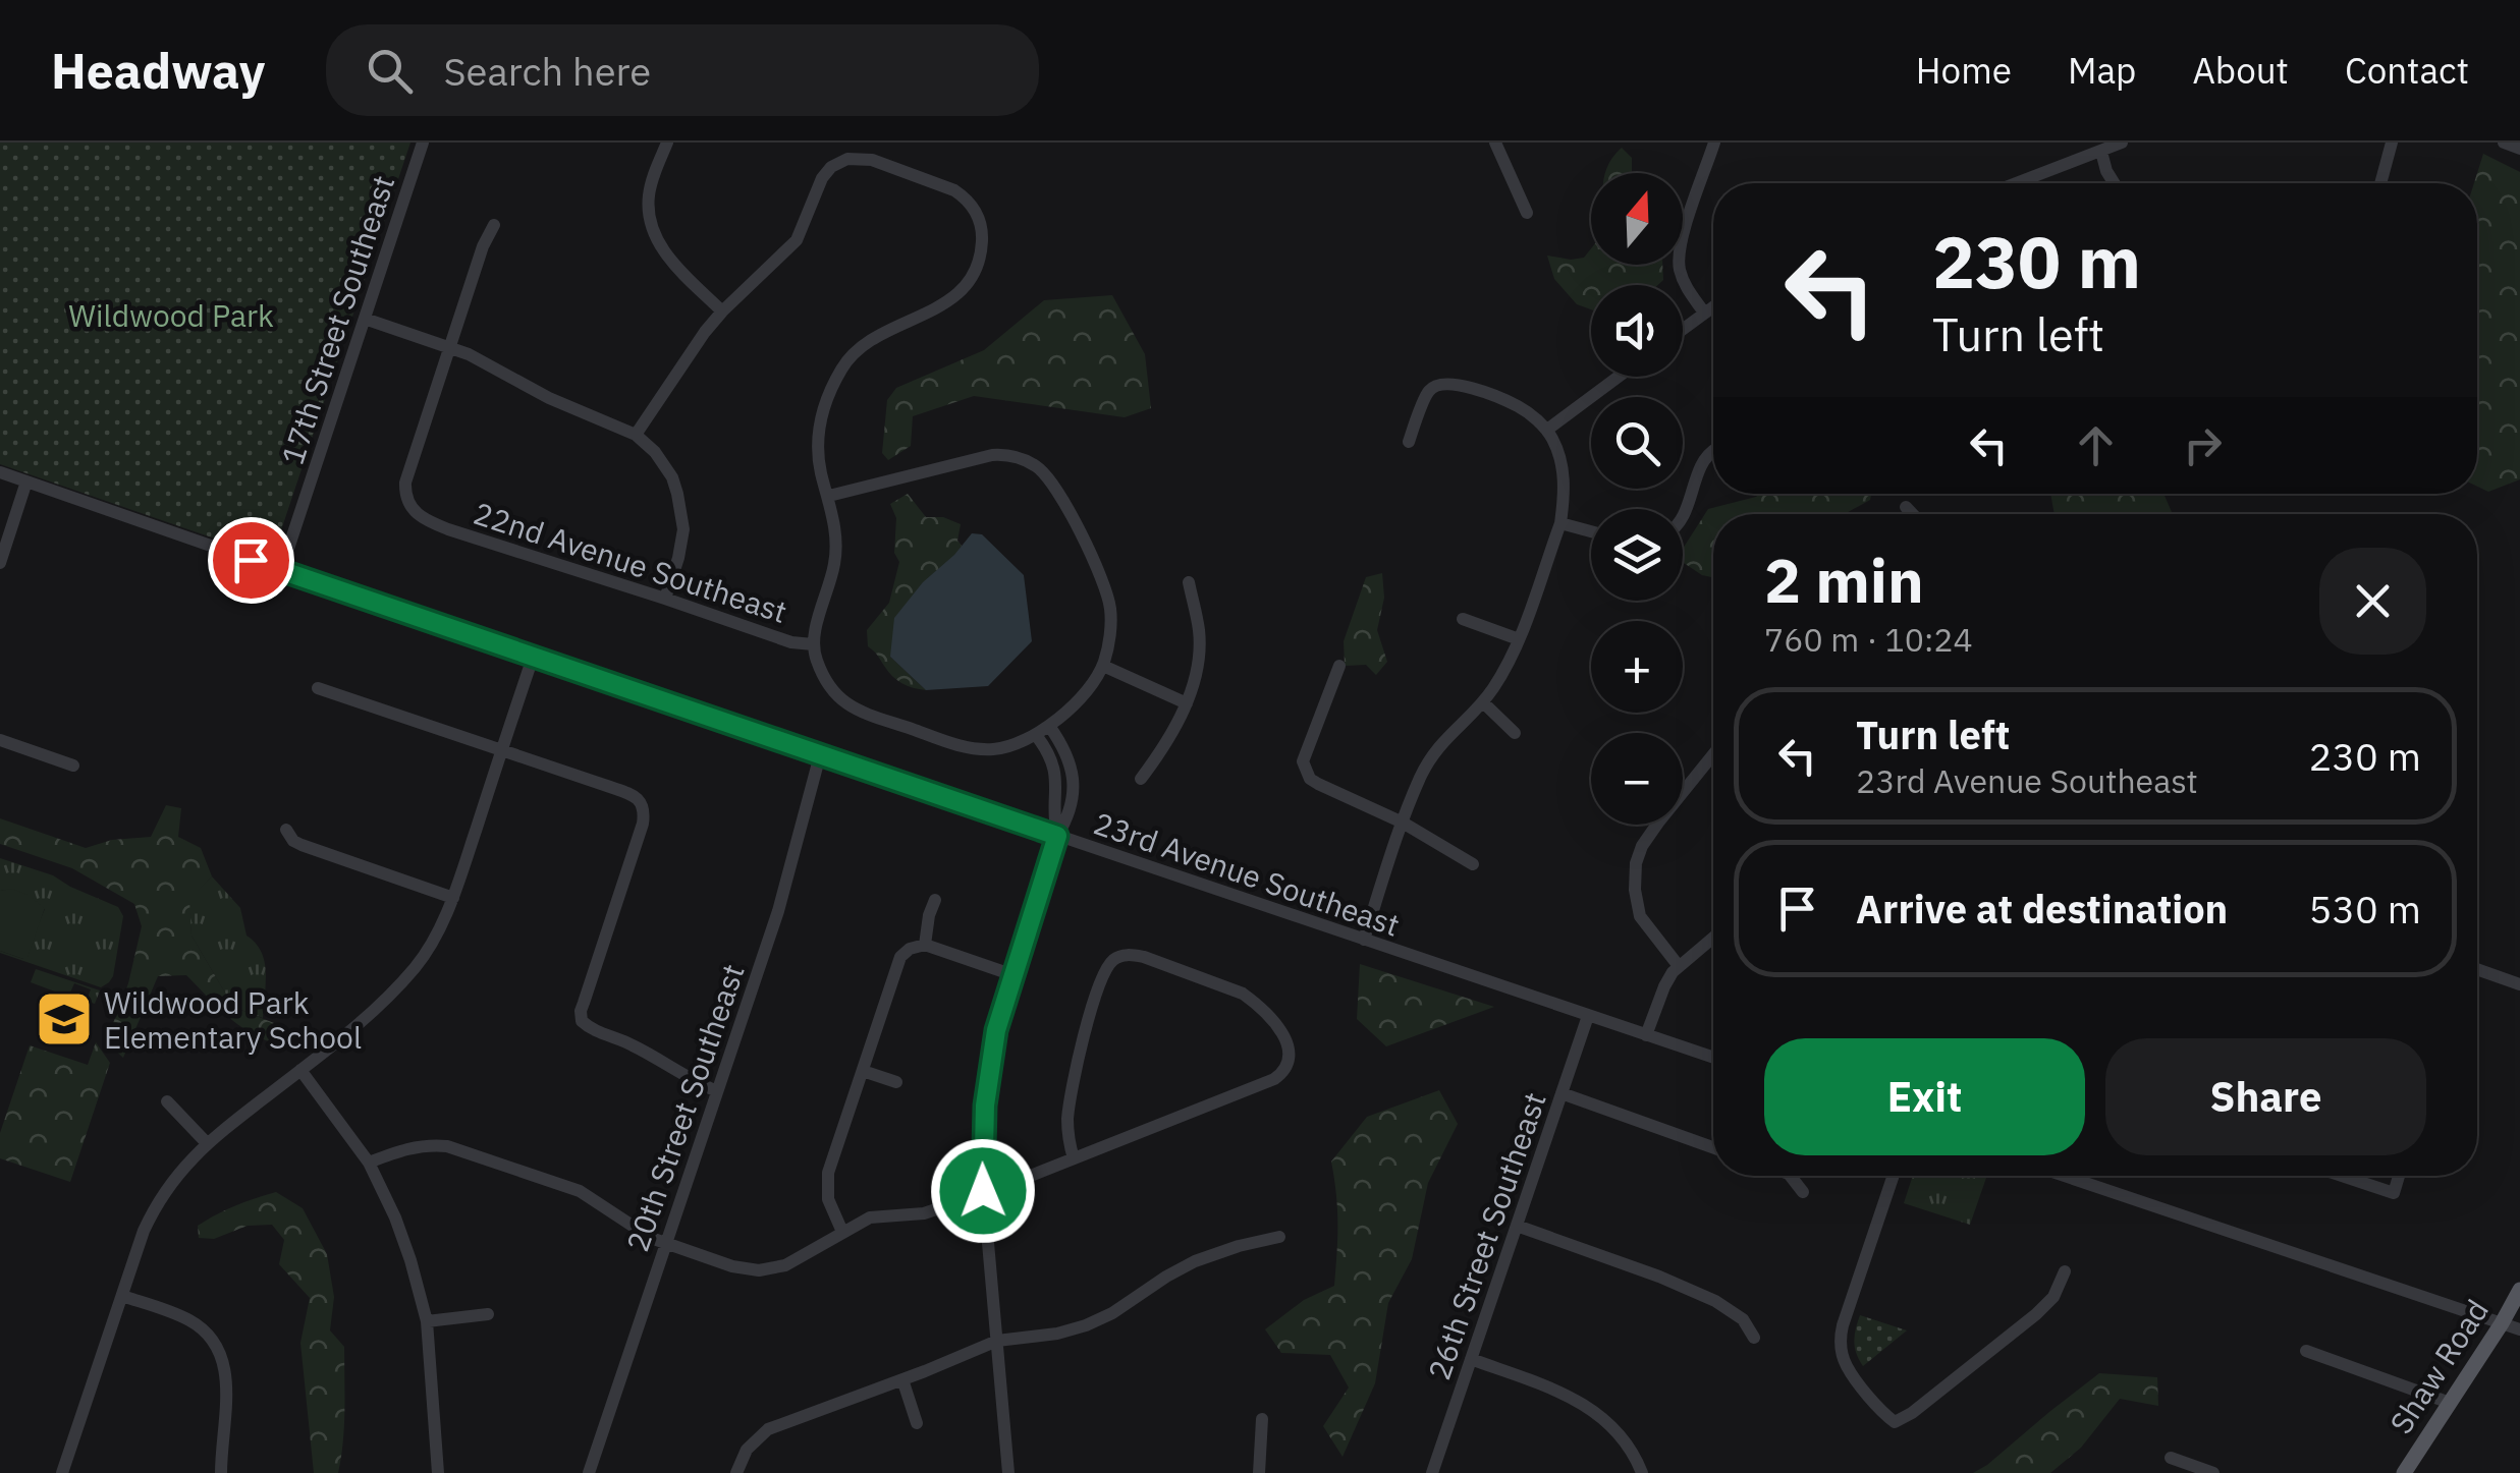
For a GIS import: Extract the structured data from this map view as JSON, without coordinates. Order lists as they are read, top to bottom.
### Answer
{
  "streets": {
    "main road": ["Shaw Road"],
    "street": [
      "17th Street Southeast",
      "22nd Avenue Southeast",
      "23rd Avenue Southeast",
      "20th Street Southeast",
      "26th Street Southeast"
    ]
  },
  "crossings": [
    ["17th Street Southeast", "23rd Avenue Southeast"],
    ["23rd Avenue Southeast", "20th Street Southeast"],
    ["23rd Avenue Southeast", "26th Street Southeast"]
  ],
  "parks": ["Wildwood Park"],
  "places": {
    "school or university": ["Wildwood Park Elementary School"]
  },
  "north": "top",
  "page": {
    "header": "Headway",
    "search": "Search here",
    "nav": [
      "Home",
      "Map",
      "About",
      "Contact"
    ],
    "map_buttons": ["+", "−"],
    "turn": ["230 m", "Turn left"],
    "heading": ["2 min", "760 m · 10:24"],
    "list": [
      {
        "name": "Turn left",
        "note": "23rd Avenue Southeast",
        "value": "230 m"
      },
      {
        "name": "Arrive at destination",
        "value": "530 m"
      }
    ],
    "buttons": ["Exit", "Share"]
  }
}
